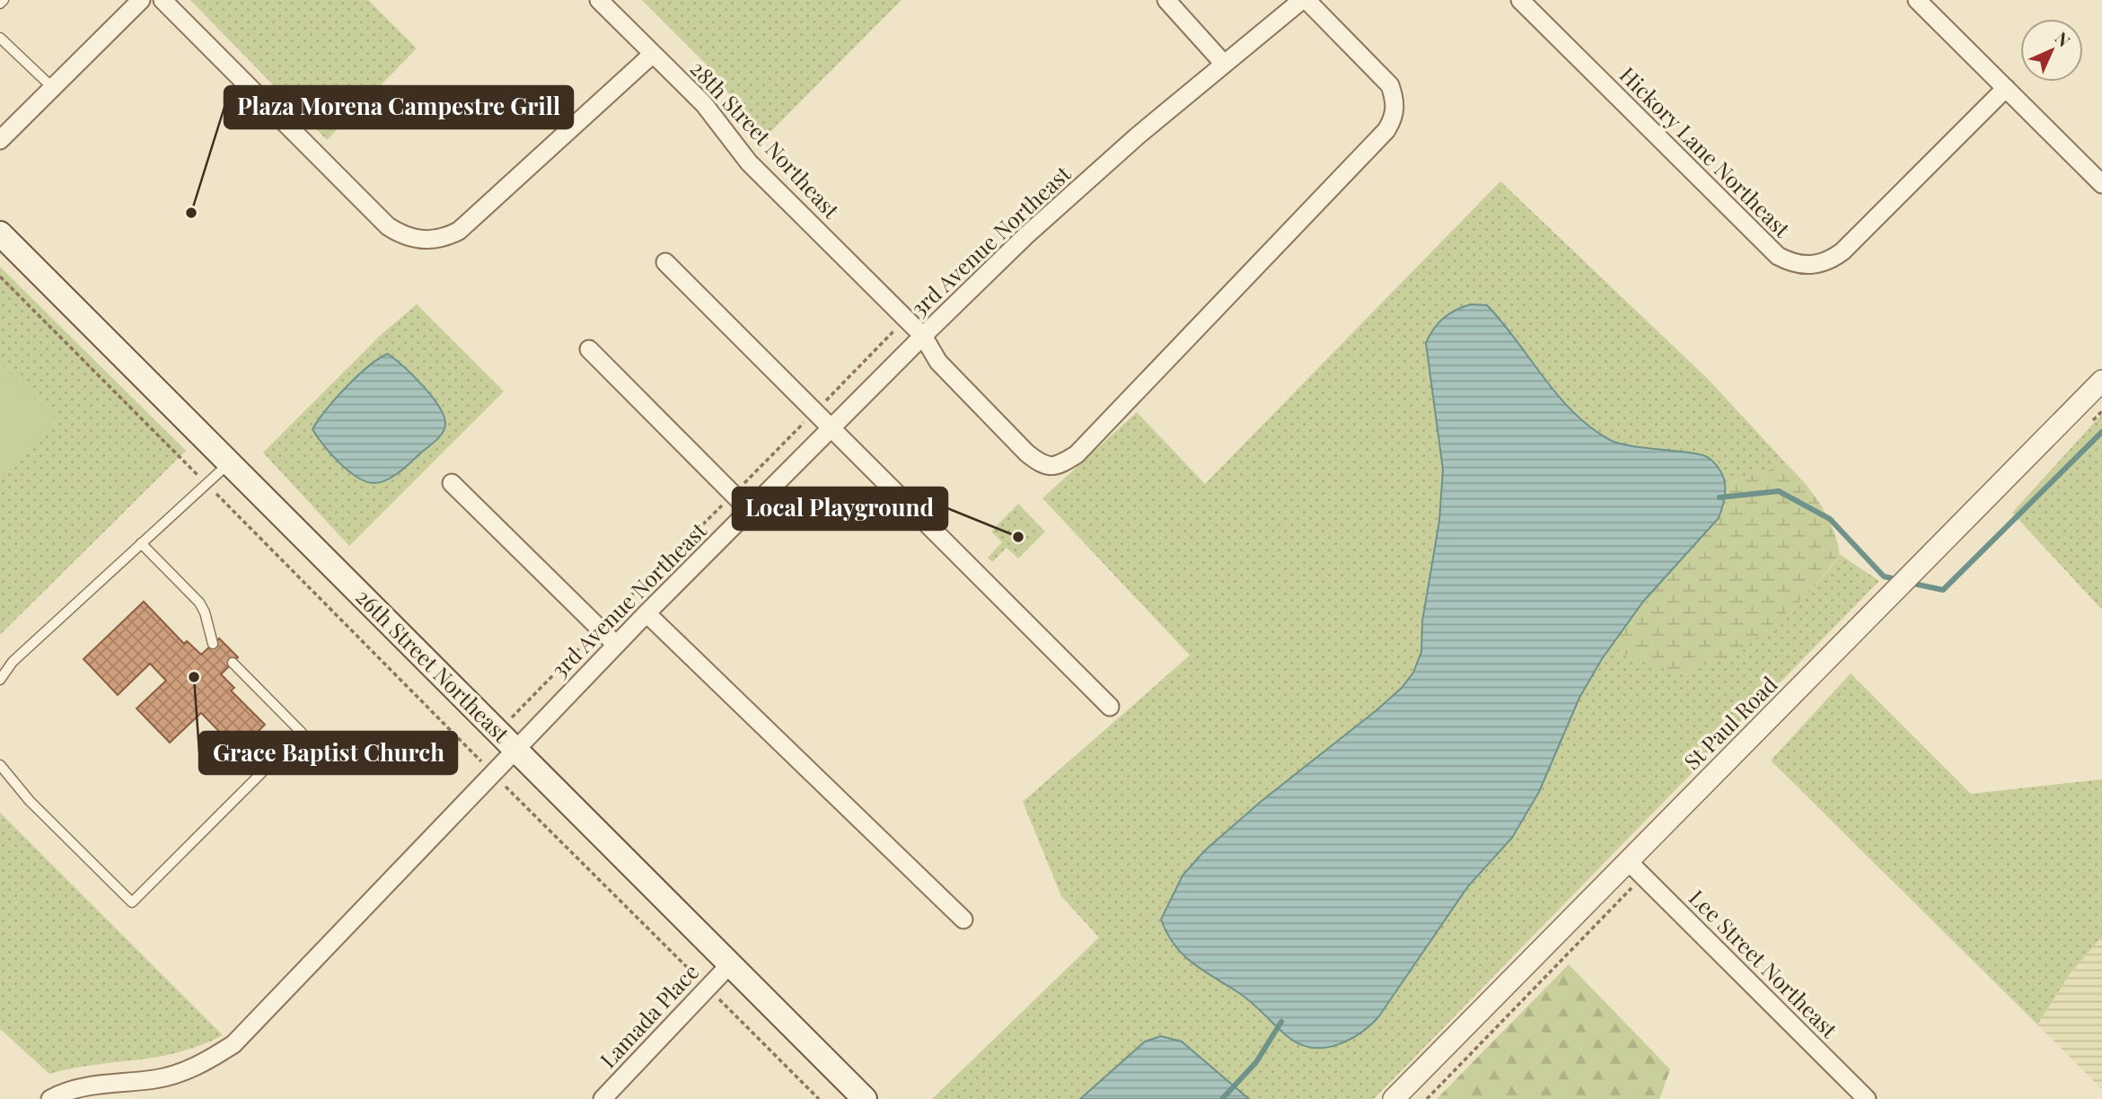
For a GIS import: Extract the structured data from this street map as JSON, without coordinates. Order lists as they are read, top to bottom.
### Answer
{
  "streets": {
    "main road": ["26th Street Northeast"],
    "street": [
      "28th Street Northeast",
      "Hickory Lane Northeast",
      "3rd Avenue Northeast",
      "St Paul Road",
      "Lee Street Northeast",
      "Lamada Place"
    ]
  },
  "crossings": [
    ["28th Street Northeast", "3rd Avenue Northeast"],
    ["3rd Avenue Northeast", "26th Street Northeast"],
    ["26th Street Northeast", "Lamada Place"],
    ["St Paul Road", "Lee Street Northeast"]
  ],
  "places": ["Plaza Morena Campestre Grill", "Local Playground", "Grace Baptist Church"],
  "north": "top right"
}
